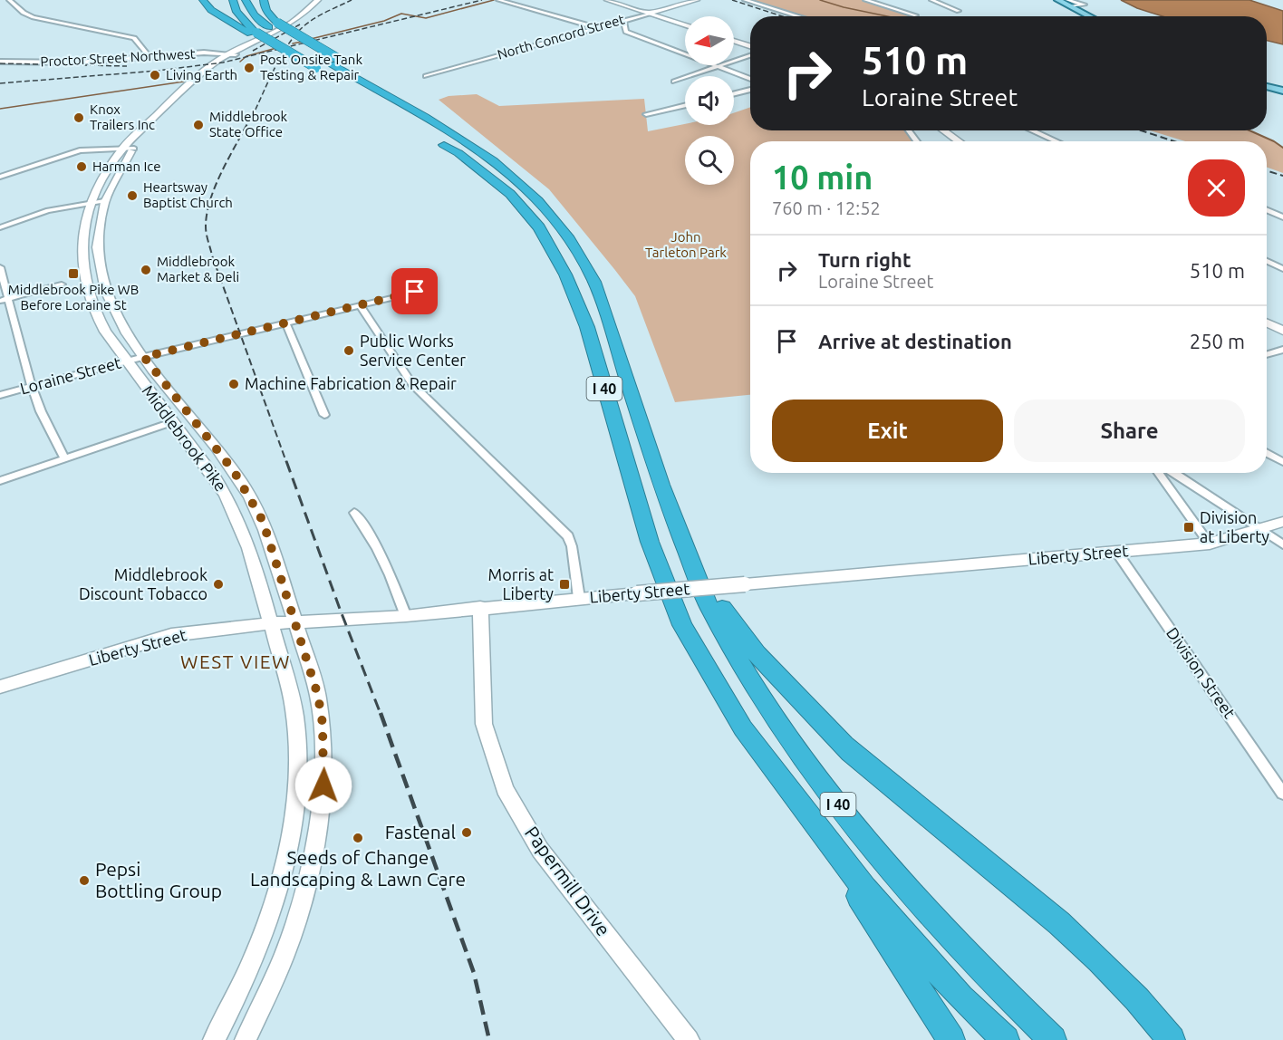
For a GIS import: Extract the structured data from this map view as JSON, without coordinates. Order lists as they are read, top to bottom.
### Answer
{
  "streets": {
    "highway": ["I 40"],
    "main road": [
      "North Concord Street",
      "Middlebrook Pike",
      "Liberty Street",
      "Papermill Drive"
    ],
    "street": ["Proctor Street Northwest", "Loraine Street", "Division Street"]
  },
  "crossings": [
    ["Proctor Street Northwest", "Middlebrook Pike"],
    ["Loraine Street", "Middlebrook Pike"],
    ["Middlebrook Pike", "Liberty Street"],
    ["Liberty Street", "Division Street"],
    ["Liberty Street", "Papermill Drive"]
  ],
  "districts": ["WEST VIEW"],
  "parks": ["John Tarleton Park"],
  "places": {
    "other": [
      "Post Onsite Tank Testing & Repair",
      "Living Earth",
      "Knox Trailers Inc",
      "Middlebrook State Office",
      "Harman Ice",
      "Heartsway Baptist Church",
      "Middlebrook Market & Deli",
      "Public Works Service Center",
      "Machine Fabrication & Repair",
      "Middlebrook Discount Tobacco",
      "Fastenal",
      "Seeds of Change Landscaping & Lawn Care",
      "Pepsi Bottling Group"
    ],
    "transit": ["Middlebrook Pike WB Before Loraine St", "Division at Liberty", "Morris at Liberty"]
  },
  "north": "left",
  "page": {
    "turn": ["510 m", "Loraine Street"],
    "heading": ["10 min", "760 m · 12:52"],
    "list": [
      {
        "name": "Turn right",
        "note": "Loraine Street",
        "value": "510 m"
      },
      {
        "name": "Arrive at destination",
        "value": "250 m"
      }
    ],
    "buttons": ["Exit", "Share"]
  }
}
